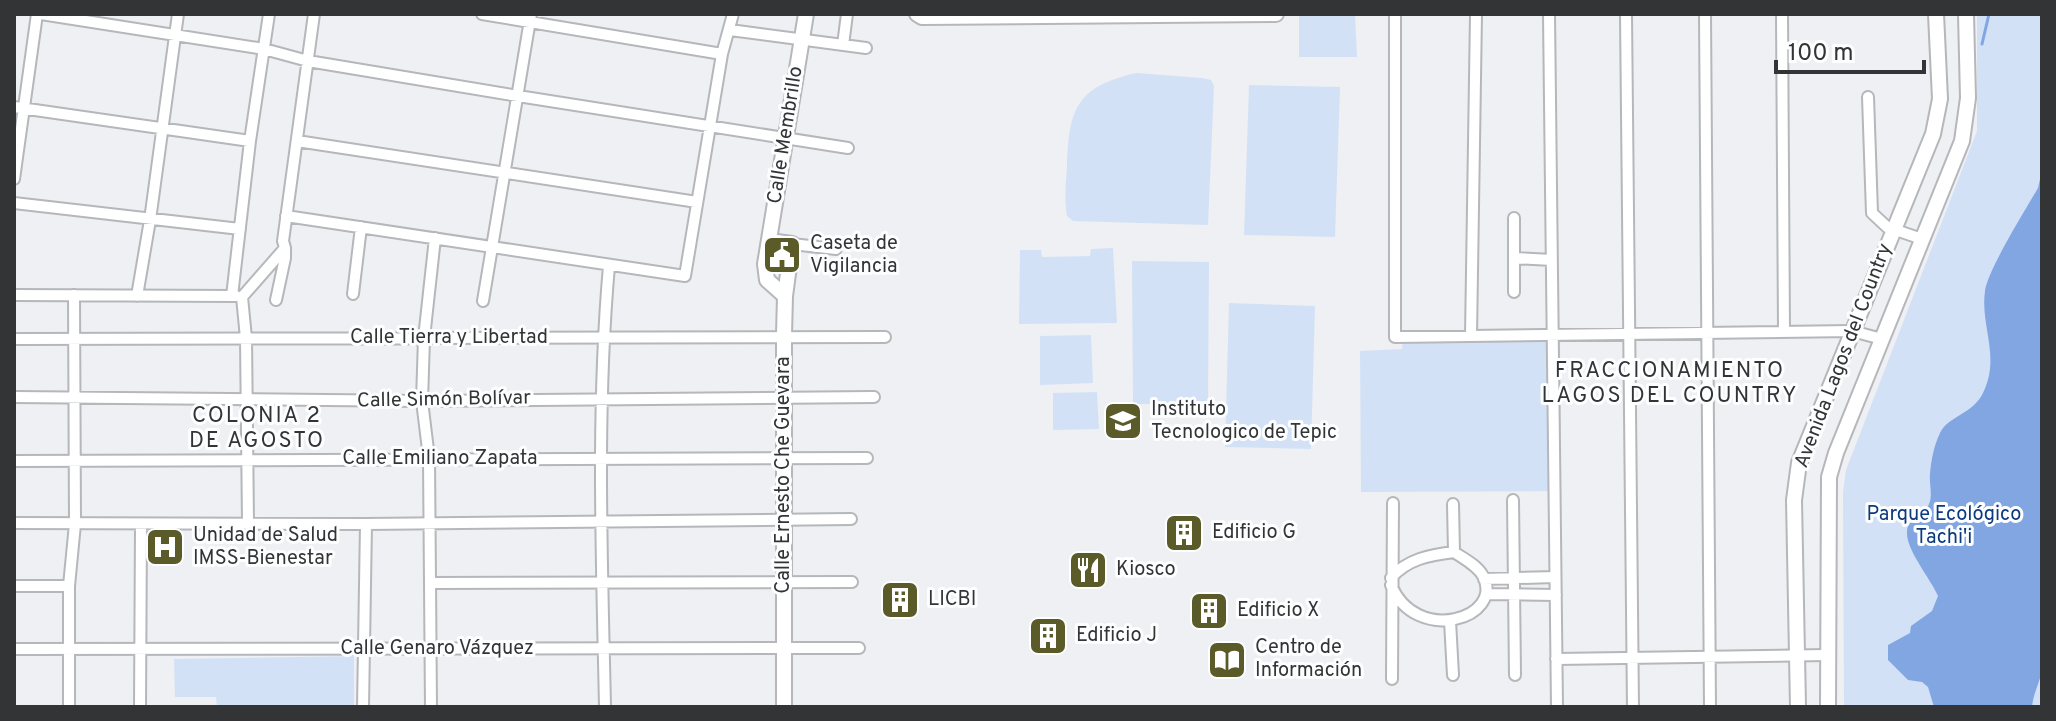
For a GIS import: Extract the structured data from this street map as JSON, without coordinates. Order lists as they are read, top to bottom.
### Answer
{
  "streets": {
    "street": [
      "Calle Membrillo",
      "Calle Tierra y Libertad",
      "Avenida Lagos del Country",
      "Calle Simón Bolívar",
      "Calle Emiliano Zapata",
      "Calle Ernesto Che Guevara",
      "Calle Genaro Vázquez"
    ]
  },
  "crossings": [
    ["Calle Membrillo", "Calle Ernesto Che Guevara"],
    ["Calle Tierra y Libertad", "Calle Ernesto Che Guevara"],
    ["Calle Simón Bolívar", "Calle Ernesto Che Guevara"],
    ["Calle Emiliano Zapata", "Calle Ernesto Che Guevara"],
    ["Calle Ernesto Che Guevara", "Calle Genaro Vázquez"]
  ],
  "districts": ["FRACCIONAMIENTO LAGOS DEL COUNTRY", "COLONIA 2 DE AGOSTO"],
  "parks": ["Parque Ecológico Tachi'i"],
  "places": {
    "public building": ["Caseta de Vigilancia"],
    "school or university": ["Instituto Tecnologico de Tepic"],
    "building": [
      "Edificio G",
      "LICBI",
      "Edificio X",
      "Edificio J"
    ],
    "hospital": ["Unidad de Salud IMSS-Bienestar"],
    "restaurant": ["Kiosco"],
    "library": ["Centro de Información"]
  },
  "scale_bar": "100 m"
}
